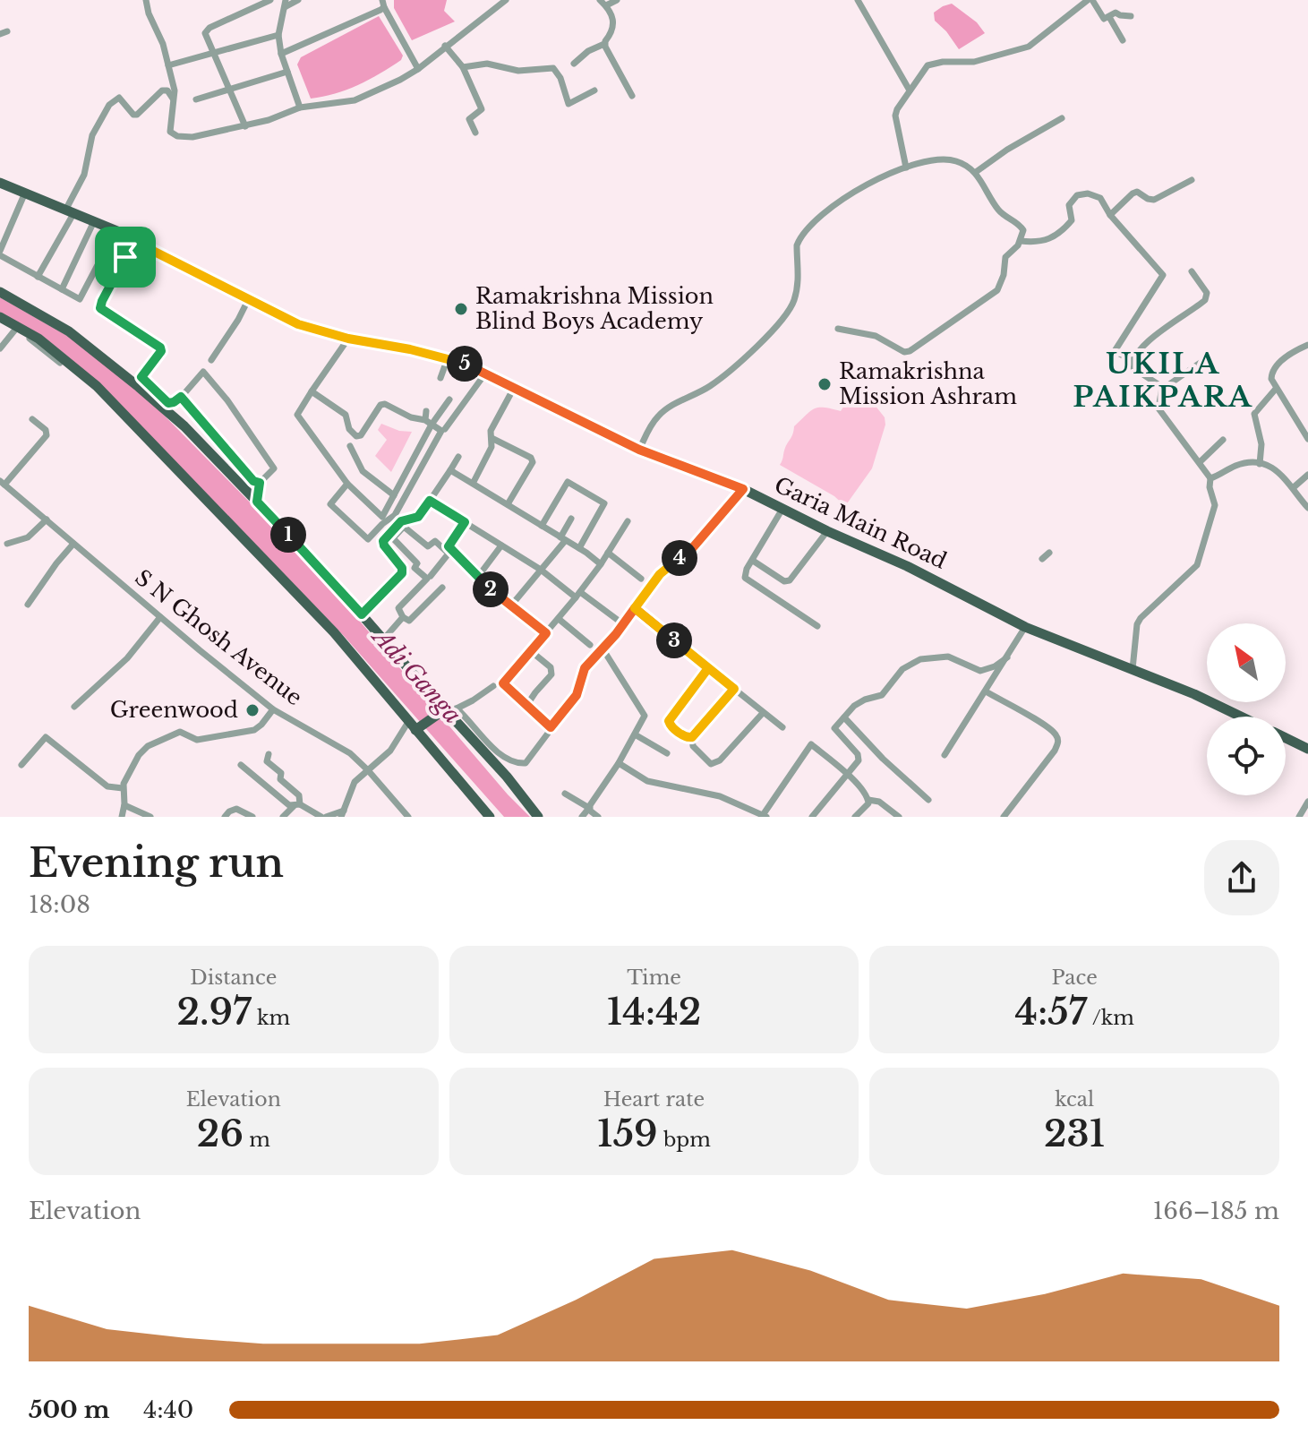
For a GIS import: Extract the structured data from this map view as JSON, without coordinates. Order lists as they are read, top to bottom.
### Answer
{
  "streets": {
    "main road": ["Garia Main Road"],
    "street": ["S N Ghosh Avenue"]
  },
  "districts": ["UKILA PAIKPARA"],
  "water": ["Adi Ganga"],
  "places": ["Ramakrishna Mission Blind Boys Academy", "Ramakrishna Mission Ashram", "Greenwood"],
  "north": "top left",
  "page": {
    "pins": [
      "5",
      "1",
      "4",
      "2",
      "3"
    ],
    "heading": ["Evening run", "18:08"],
    "stats": [
      ["Distance", "2.97 km"],
      ["Time", "14:42"],
      ["Pace", "4:57 /km"],
      ["Elevation", "26 m"],
      ["Heart rate", "159 bpm"],
      ["kcal", "231"]
    ],
    "chart": ["Elevation", "166–185 m"],
    "list": [
      {
        "name": "500 m",
        "note": "4:40"
      }
    ]
  }
}
